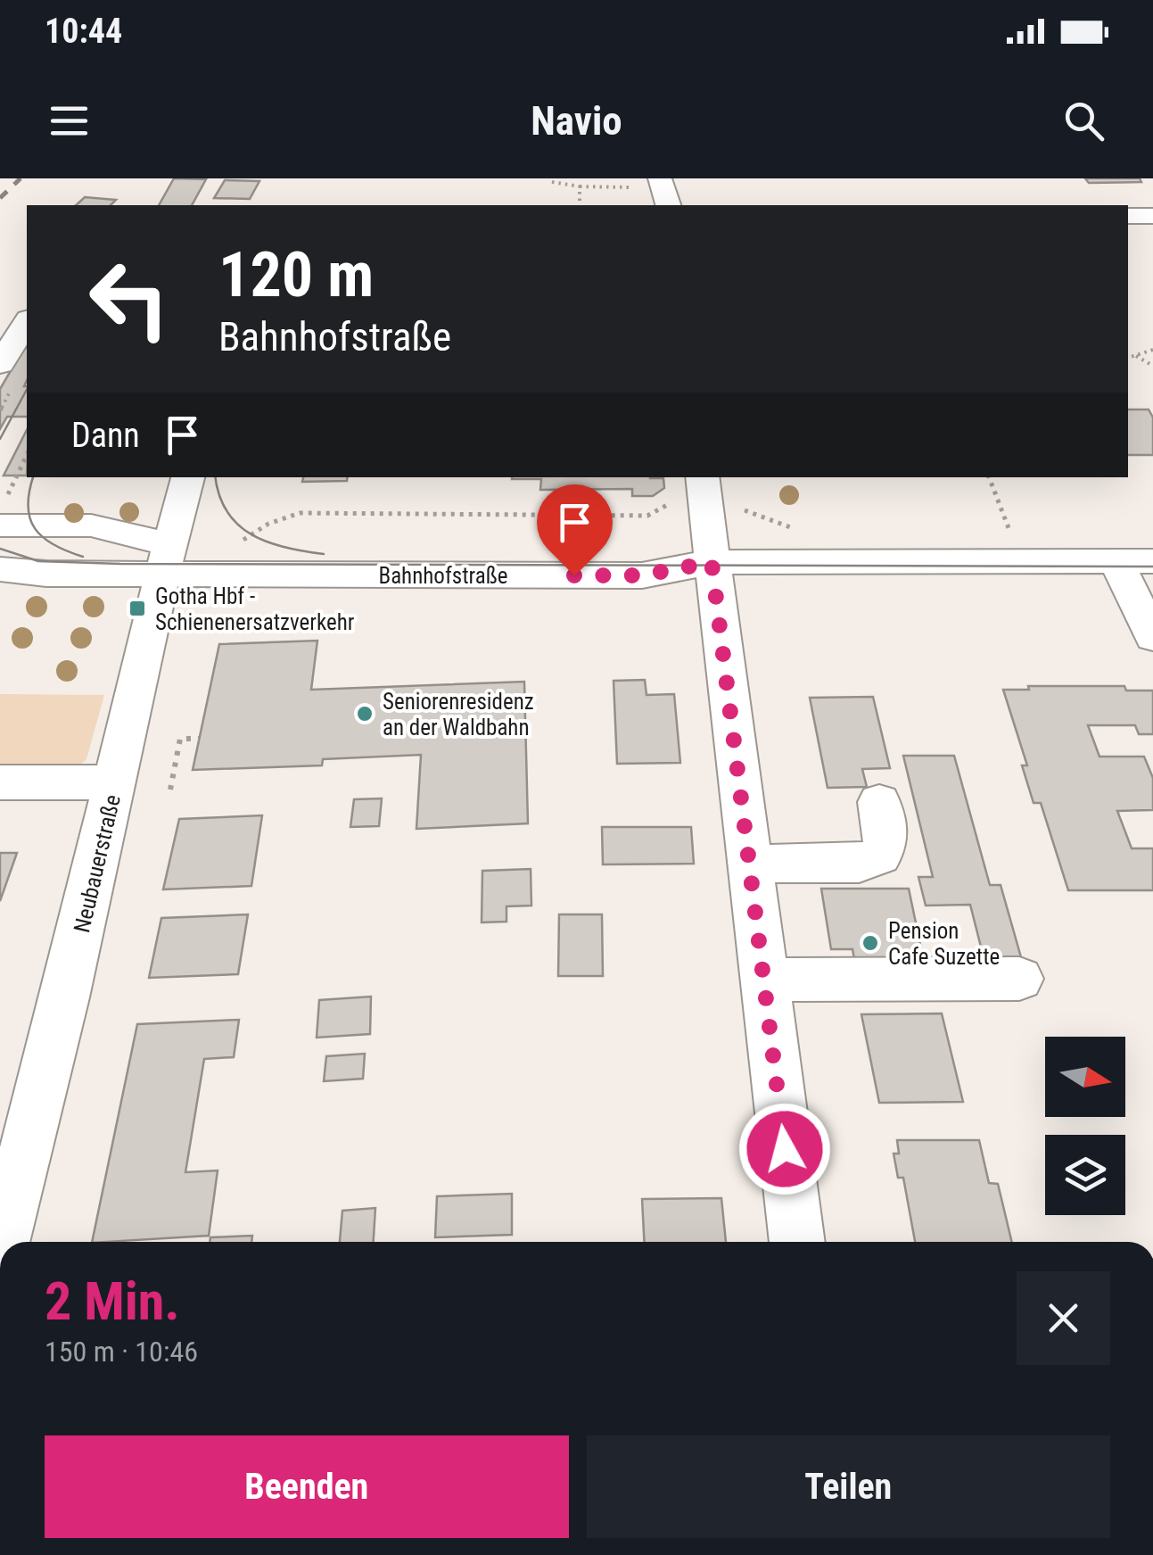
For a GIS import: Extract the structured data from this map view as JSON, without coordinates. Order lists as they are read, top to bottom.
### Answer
{
  "streets": {
    "street": ["Bahnhofstraße", "Neubauerstraße"]
  },
  "crossings": [
    ["Bahnhofstraße", "Neubauerstraße"]
  ],
  "places": {
    "transit": ["Gotha Hbf - Schienenersatzverkehr"],
    "other": ["Seniorenresidenz an der Waldbahn", "Pension Cafe Suzette"]
  },
  "north": "right",
  "page": {
    "status": "10:44",
    "header": "Navio",
    "turn": ["120 m", "Bahnhofstraße"],
    "then": "Dann",
    "heading": ["2 Min.", "150 m · 10:46"],
    "buttons": ["Beenden", "Teilen"]
  }
}
